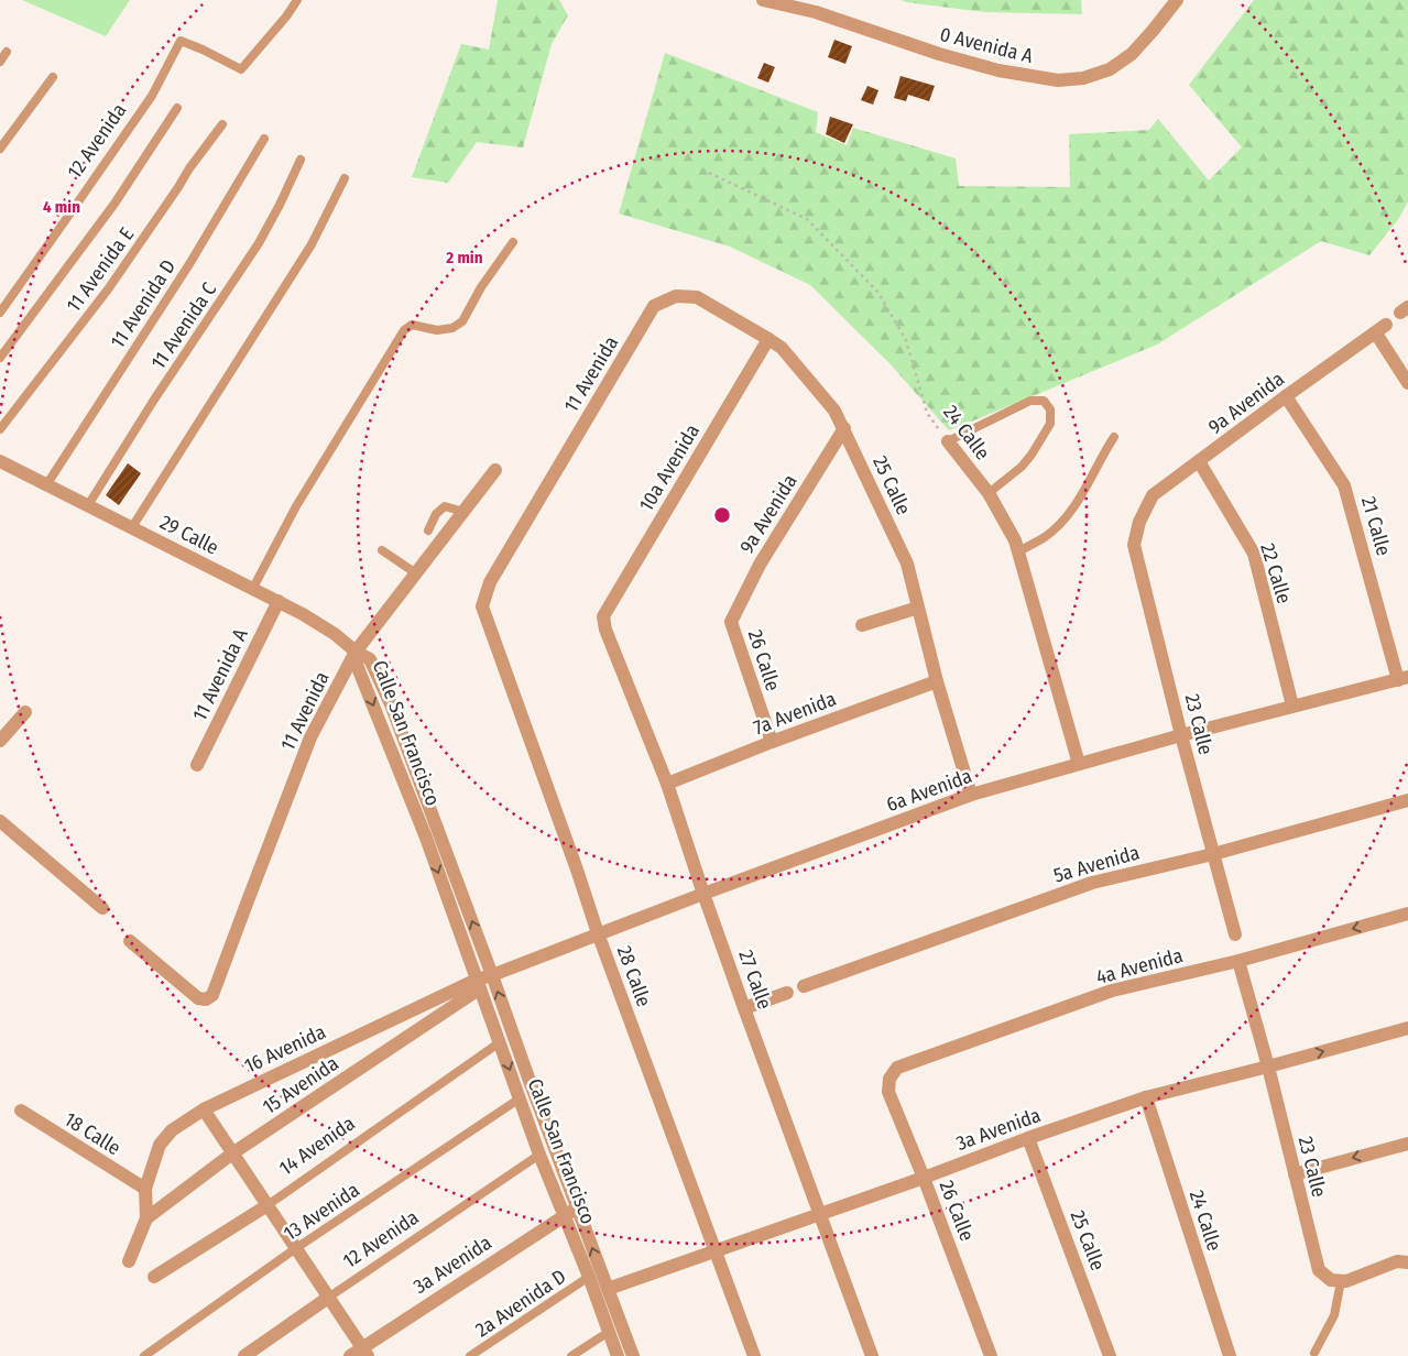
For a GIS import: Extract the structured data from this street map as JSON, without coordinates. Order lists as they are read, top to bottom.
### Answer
{
  "streets": {
    "street": [
      "0 Avenida A",
      "12 Avenida",
      "11 Avenida",
      "9a Avenida",
      "24 Calle",
      "10a Avenida",
      "25 Calle",
      "21 Calle",
      "29 Calle",
      "22 Calle",
      "26 Calle",
      "11 Avenida A",
      "7a Avenida",
      "23 Calle",
      "Calle San Francisco",
      "6a Avenida",
      "5a Avenida",
      "4a Avenida",
      "28 Calle",
      "27 Calle",
      "16 Avenida",
      "15 Avenida",
      "3a Avenida",
      "18 Calle",
      "14 Avenida"
    ],
    "lane": [
      "11 Avenida E",
      "11 Avenida D",
      "11 Avenida C",
      "13 Avenida",
      "2a Avenida D"
    ]
  },
  "crossings": [
    ["12 Avenida", "Calle San Francisco"],
    ["11 Avenida D", "29 Calle"],
    ["11 Avenida C", "29 Calle"],
    ["11 Avenida", "25 Calle"],
    ["11 Avenida", "29 Calle"],
    ["11 Avenida", "Calle San Francisco"],
    ["11 Avenida", "28 Calle"],
    ["9a Avenida", "25 Calle"],
    ["9a Avenida", "21 Calle"],
    ["9a Avenida", "22 Calle"],
    ["9a Avenida", "26 Calle"],
    ["9a Avenida", "23 Calle"],
    ["24 Calle", "6a Avenida"],
    ["24 Calle", "3a Avenida"],
    ["10a Avenida", "25 Calle"],
    ["10a Avenida", "27 Calle"],
    ["25 Calle", "7a Avenida"],
    ["25 Calle", "6a Avenida"],
    ["25 Calle", "3a Avenida"],
    ["21 Calle", "6a Avenida"],
    ["29 Calle", "11 Avenida A"],
    ["29 Calle", "Calle San Francisco"],
    ["22 Calle", "6a Avenida"],
    ["26 Calle", "7a Avenida"],
    ["26 Calle", "4a Avenida"],
    ["26 Calle", "3a Avenida"],
    ["7a Avenida", "27 Calle"],
    ["23 Calle", "6a Avenida"],
    ["23 Calle", "5a Avenida"],
    ["23 Calle", "4a Avenida"],
    ["23 Calle", "3a Avenida"],
    ["Calle San Francisco", "6a Avenida"],
    ["Calle San Francisco", "16 Avenida"],
    ["Calle San Francisco", "15 Avenida"],
    ["Calle San Francisco", "3a Avenida"],
    ["Calle San Francisco", "14 Avenida"],
    ["Calle San Francisco", "13 Avenida"],
    ["Calle San Francisco", "2a Avenida D"],
    ["6a Avenida", "28 Calle"],
    ["6a Avenida", "27 Calle"],
    ["6a Avenida", "16 Avenida"],
    ["6a Avenida", "15 Avenida"],
    ["28 Calle", "3a Avenida"],
    ["27 Calle", "3a Avenida"],
    ["16 Avenida", "15 Avenida"],
    ["16 Avenida", "18 Calle"]
  ],
  "rings": ["4 min", "2 min"]
}
